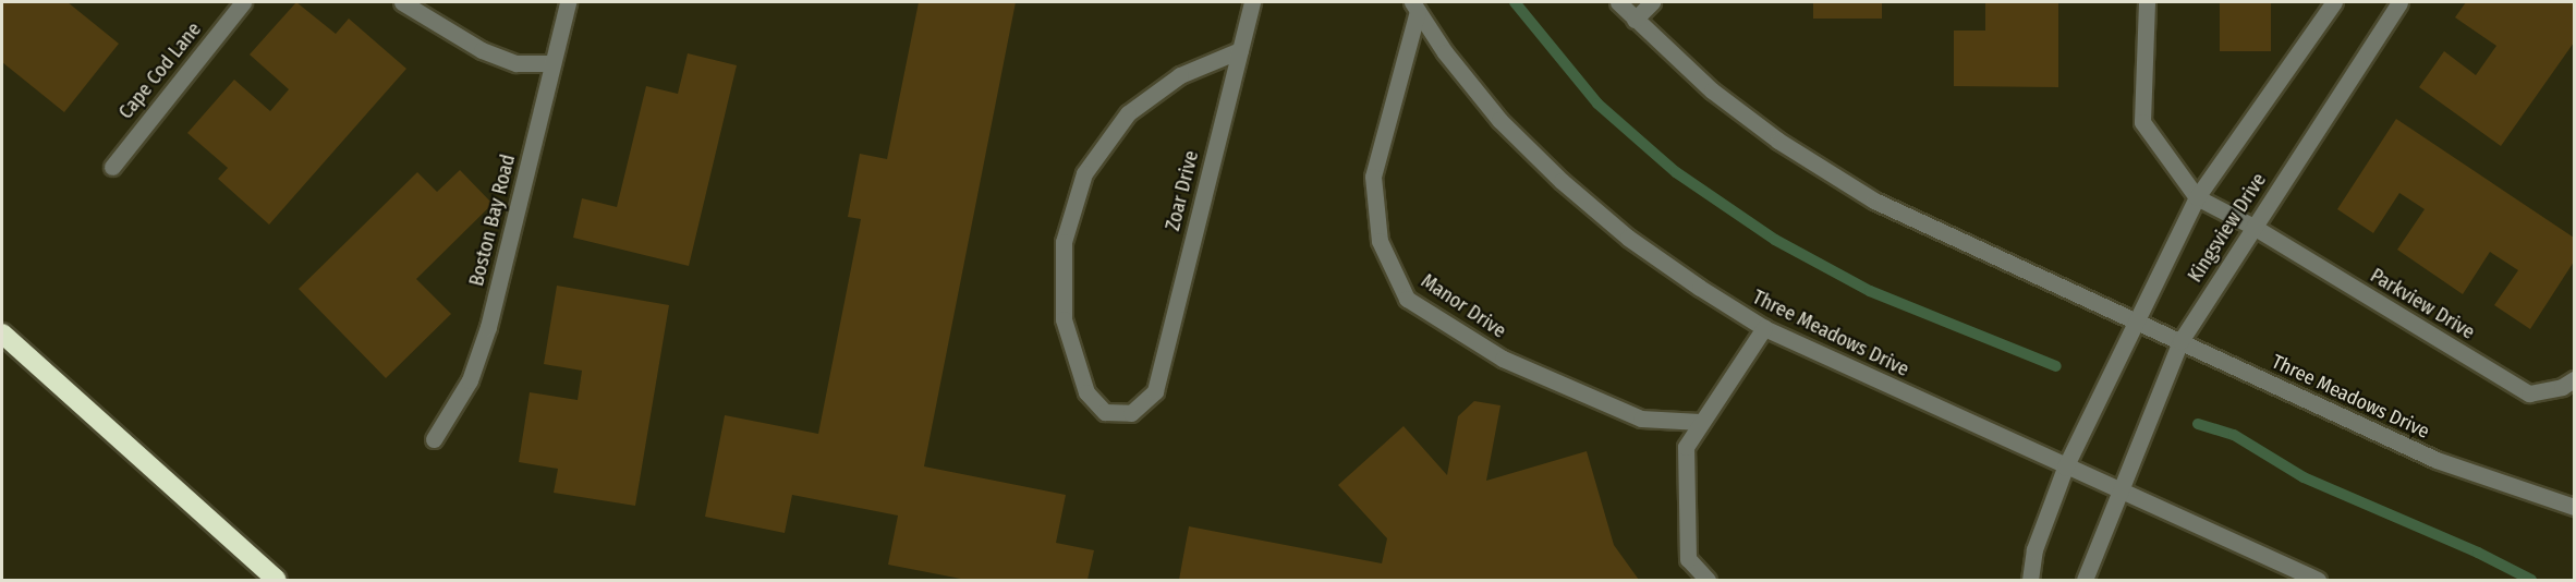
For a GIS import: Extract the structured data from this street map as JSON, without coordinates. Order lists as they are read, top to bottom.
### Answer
{
  "streets": {
    "street": [
      "Cape Cod Lane",
      "Zoar Drive",
      "Boston Bay Road",
      "Kingsview Drive",
      "Parkview Drive",
      "Manor Drive",
      "Three Meadows Drive"
    ]
  },
  "crossings": [
    ["Kingsview Drive", "Parkview Drive"],
    ["Kingsview Drive", "Three Meadows Drive"],
    ["Manor Drive", "Three Meadows Drive"]
  ]
}
